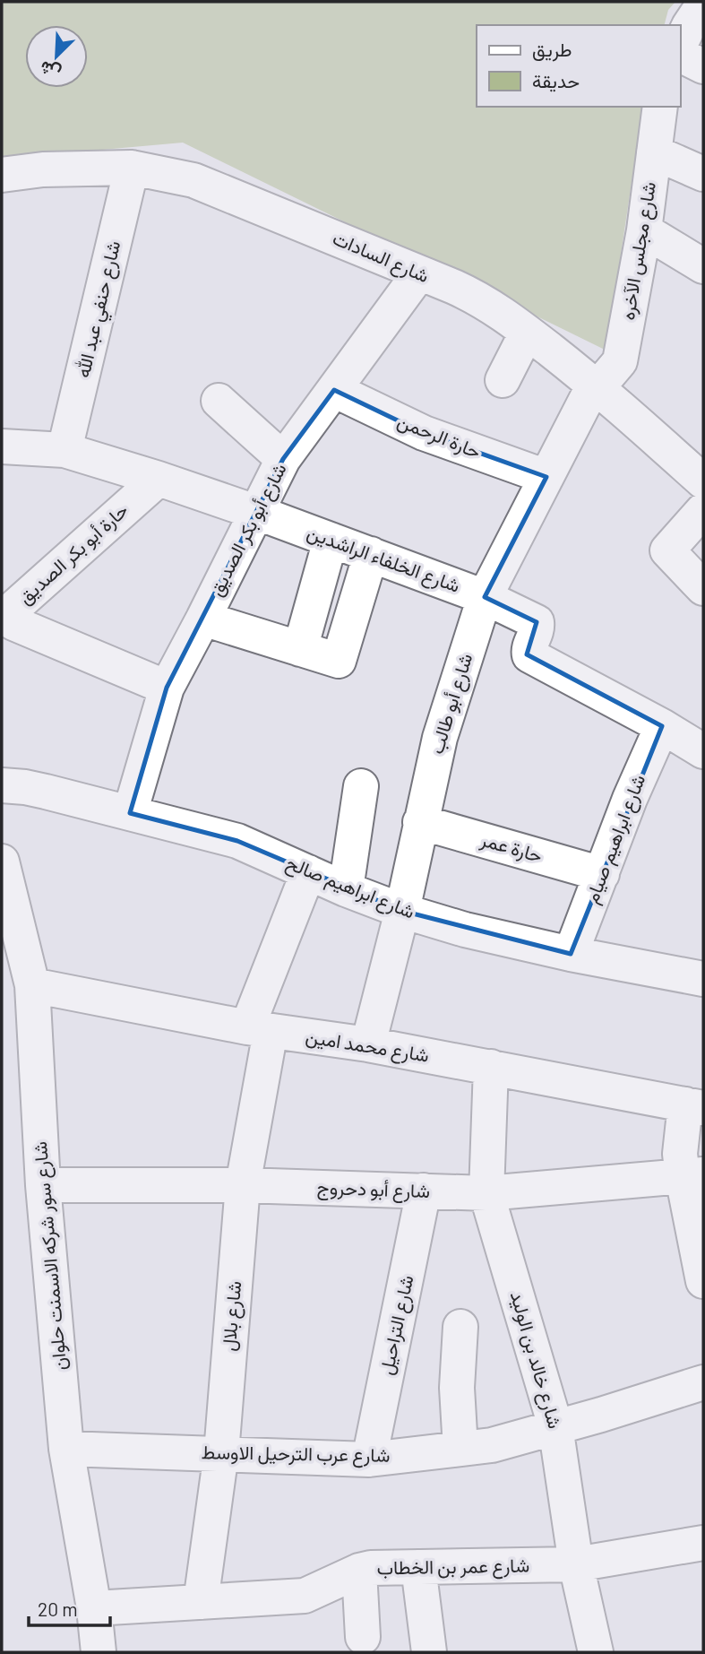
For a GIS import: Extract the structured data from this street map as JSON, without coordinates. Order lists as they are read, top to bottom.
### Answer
{
  "streets": {
    "street": [
      "شارع مجلس الآخره",
      "شارع السادات",
      "شارع حنفي عبد الله",
      "حارة الرحمن",
      "شارع أبو بكر الصديق",
      "حارة أبو بكر الصديق",
      "شارع الخلفاء الراشدين",
      "شارع أبو طالب",
      "شارع ابراهيم صيام",
      "حارة عمر",
      "شارع ابراهيم صالح",
      "شارع محمد امين",
      "شارع أبو دحروج",
      "شارع سور شركه الاسمنت حلوان",
      "شارع بلال",
      "شارع التراحيل",
      "شارع خالد بن الوليد",
      "شارع عرب الترحيل الاوسط",
      "شارع عمر بن الخطاب"
    ]
  },
  "crossings": [
    ["شارع مجلس الآخره", "شارع السادات"],
    ["شارع مجلس الآخره", "شارع أبو طالب"],
    ["شارع السادات", "شارع حنفي عبد الله"],
    ["شارع السادات", "شارع أبو بكر الصديق"],
    ["شارع السادات", "شارع أبو طالب"],
    ["شارع حنفي عبد الله", "شارع الخلفاء الراشدين"],
    ["حارة الرحمن", "شارع أبو بكر الصديق"],
    ["حارة الرحمن", "شارع أبو طالب"],
    ["شارع أبو بكر الصديق", "حارة أبو بكر الصديق"],
    ["شارع أبو بكر الصديق", "شارع الخلفاء الراشدين"],
    ["شارع أبو بكر الصديق", "شارع ابراهيم صالح"],
    ["حارة أبو بكر الصديق", "شارع الخلفاء الراشدين"],
    ["شارع الخلفاء الراشدين", "شارع أبو طالب"],
    ["شارع الخلفاء الراشدين", "شارع ابراهيم صيام"],
    ["شارع أبو طالب", "حارة عمر"],
    ["شارع أبو طالب", "شارع ابراهيم صالح"],
    ["شارع أبو طالب", "شارع محمد امين"],
    ["شارع ابراهيم صيام", "حارة عمر"],
    ["شارع ابراهيم صيام", "شارع ابراهيم صالح"],
    ["شارع ابراهيم صالح", "شارع بلال"],
    ["شارع محمد امين", "شارع سور شركه الاسمنت حلوان"],
    ["شارع محمد امين", "شارع بلال"],
    ["شارع محمد امين", "شارع خالد بن الوليد"],
    ["شارع أبو دحروج", "شارع سور شركه الاسمنت حلوان"],
    ["شارع أبو دحروج", "شارع بلال"],
    ["شارع أبو دحروج", "شارع التراحيل"],
    ["شارع أبو دحروج", "شارع خالد بن الوليد"],
    ["شارع سور شركه الاسمنت حلوان", "شارع عرب الترحيل الاوسط"],
    ["شارع سور شركه الاسمنت حلوان", "شارع عمر بن الخطاب"],
    ["شارع بلال", "شارع عرب الترحيل الاوسط"],
    ["شارع بلال", "شارع عمر بن الخطاب"],
    ["شارع التراحيل", "شارع عرب الترحيل الاوسط"],
    ["شارع خالد بن الوليد", "شارع عرب الترحيل الاوسط"],
    ["شارع خالد بن الوليد", "شارع عمر بن الخطاب"]
  ],
  "legend": ["طريق", "حديقة"],
  "scale_bar": "20 m",
  "north": "bottom left"
}
